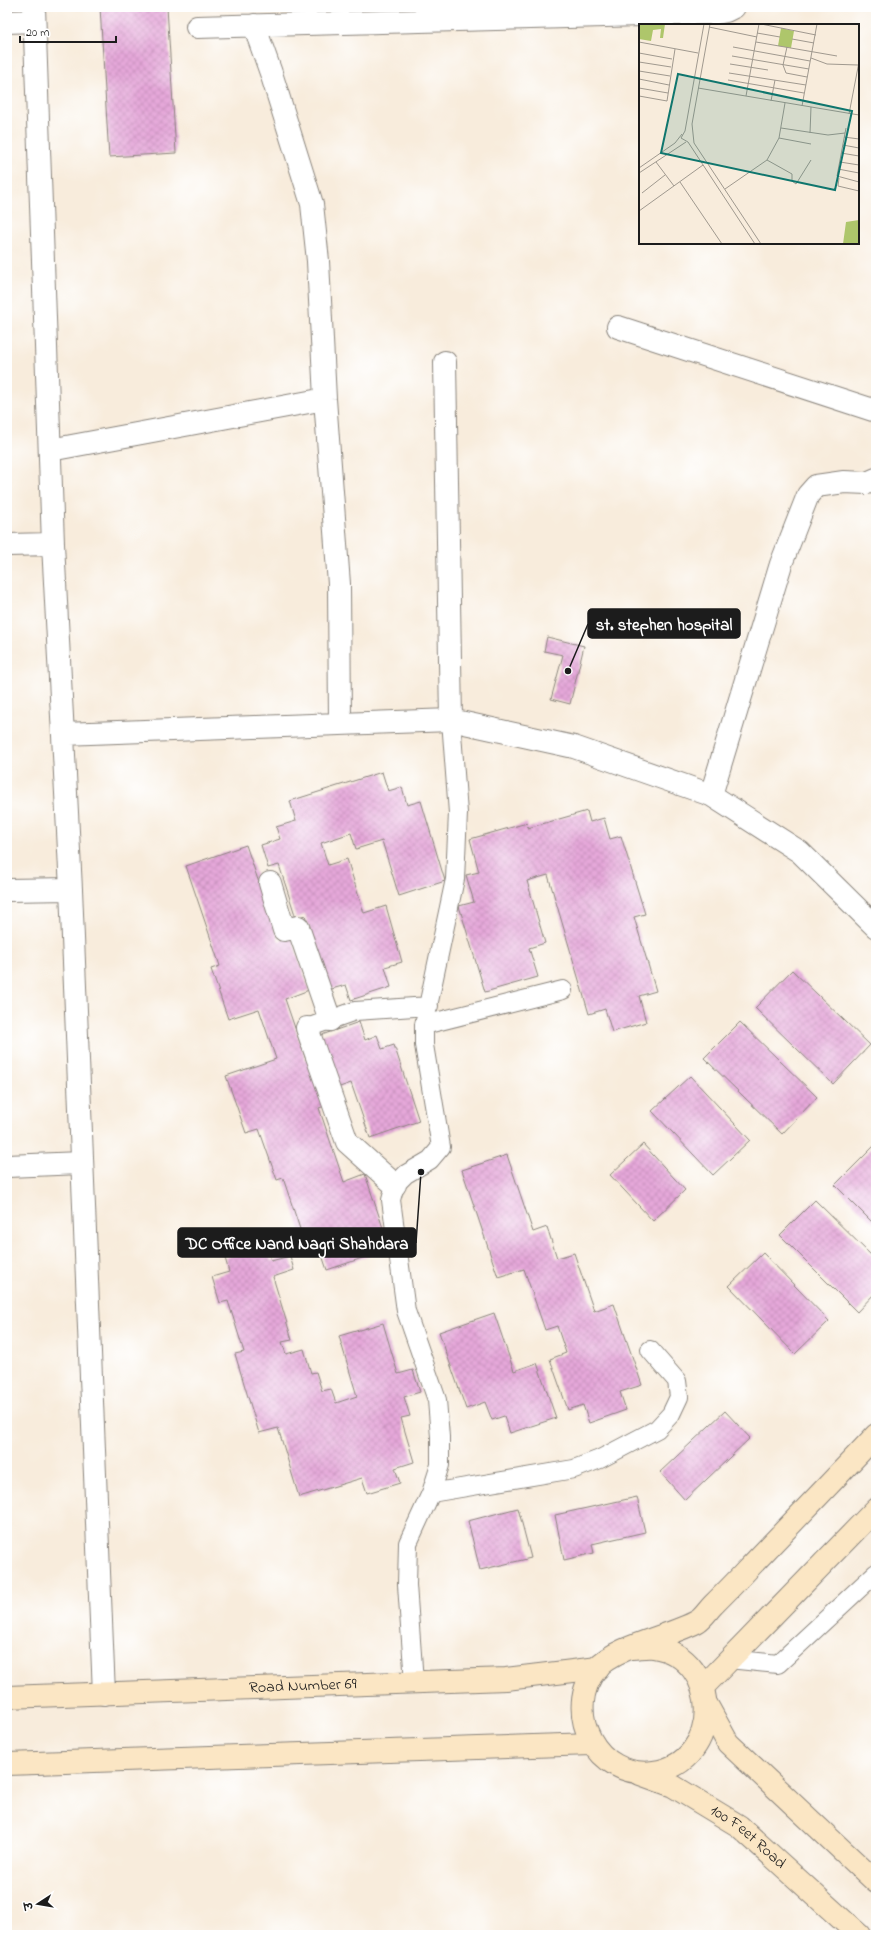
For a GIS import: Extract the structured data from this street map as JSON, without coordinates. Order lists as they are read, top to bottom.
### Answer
{
  "streets": {
    "main road": ["Road Number 69", "100 Feet Road"]
  },
  "crossings": [
    ["Road Number 69", "100 Feet Road"]
  ],
  "places": ["st. stephen hospital", "DC Office Nand Nagri Shahdara"],
  "scale_bar": "20 m",
  "north": "left"
}
